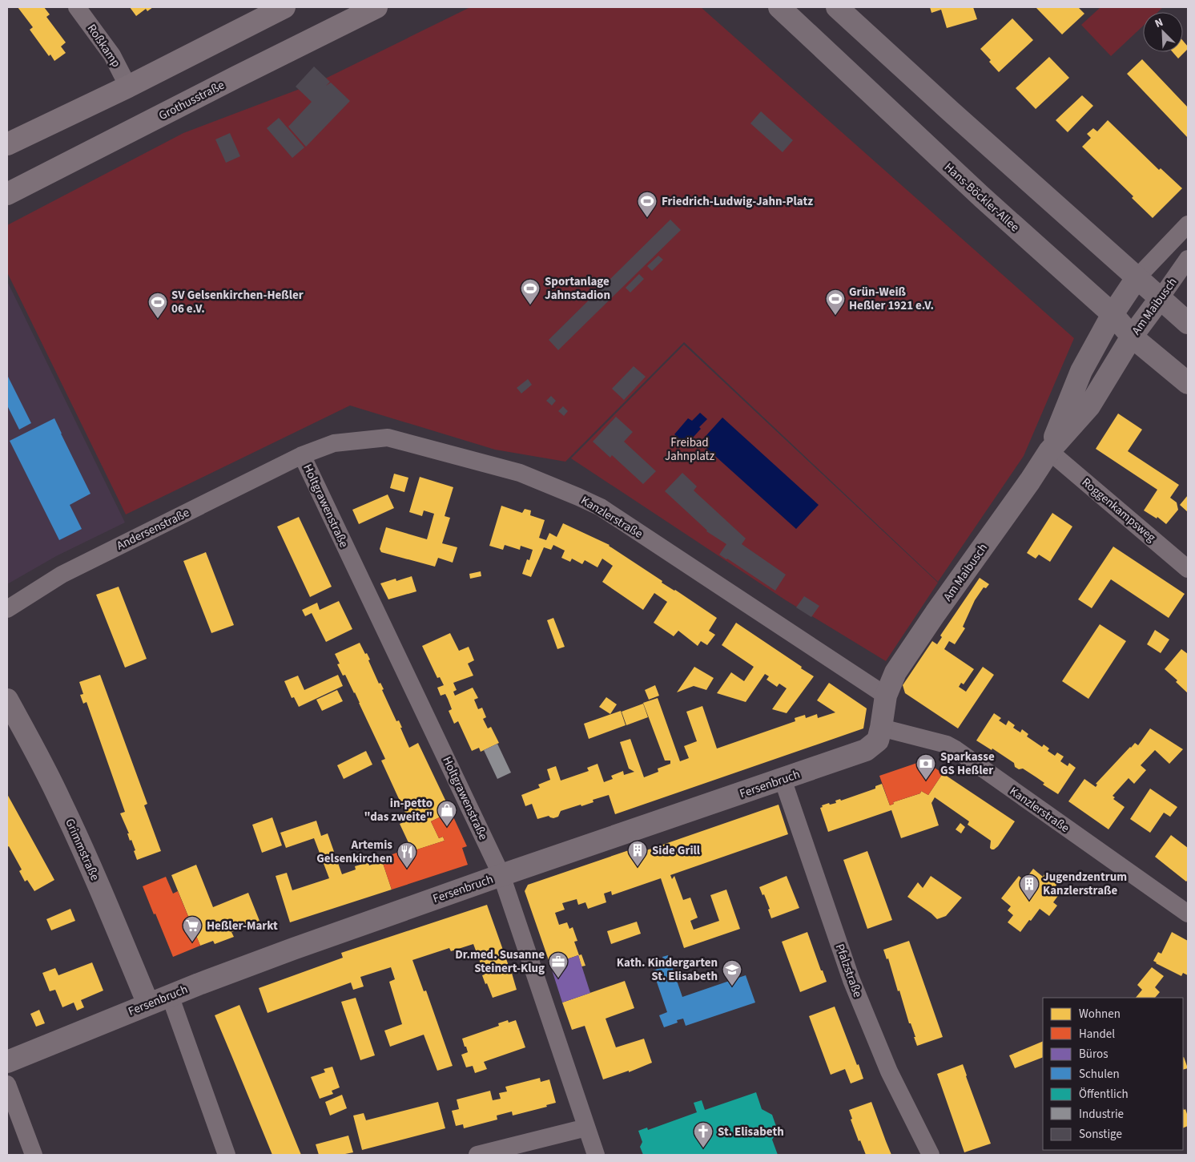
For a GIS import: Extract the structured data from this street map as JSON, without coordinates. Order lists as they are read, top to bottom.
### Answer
{
  "streets": {
    "main road": ["Grothusstraße"],
    "street": [
      "Roßkamp",
      "Hans-Böckler-Allee",
      "Am Maibusch",
      "Holtgrawenstraße",
      "Roggenkampsweg",
      "Kanzlerstraße",
      "Andersenstraße",
      "Fersenbruch",
      "Grimmstraße",
      "Pfalzstraße"
    ]
  },
  "crossings": [
    ["Hans-Böckler-Allee", "Am Maibusch"],
    ["Am Maibusch", "Roggenkampsweg"],
    ["Am Maibusch", "Kanzlerstraße"],
    ["Am Maibusch", "Fersenbruch"],
    ["Holtgrawenstraße", "Kanzlerstraße"],
    ["Holtgrawenstraße", "Andersenstraße"],
    ["Holtgrawenstraße", "Fersenbruch"],
    ["Kanzlerstraße", "Andersenstraße"],
    ["Kanzlerstraße", "Fersenbruch"],
    ["Fersenbruch", "Grimmstraße"],
    ["Fersenbruch", "Pfalzstraße"]
  ],
  "parks": ["Freibad Jahnplatz"],
  "places": {
    "sports": [
      "Friedrich-Ludwig-Jahn-Platz",
      "Sportanlage Jahnstadion",
      "Grün-Weiß Heßler 1921 e.V.",
      "SV Gelsenkirchen-Heßler 06 e.V."
    ],
    "bank": ["Sparkasse GS Heßler"],
    "shop": ["in-petto \"das zweite\""],
    "building": ["Side Grill", "Jugendzentrum Kanzlerstraße"],
    "restaurant": ["Artemis Gelsenkirchen"],
    "supermarket": ["Heßler-Markt"],
    "office": ["Dr.med. Susanne Steinert-Klug"],
    "school or university": ["Kath. Kindergarten St. Elisabeth"],
    "church": ["St. Elisabeth"]
  },
  "legend": [
    "Wohnen",
    "Handel",
    "Büros",
    "Schulen",
    "Öffentlich",
    "Industrie",
    "Sonstige"
  ],
  "north": "top left"
}
